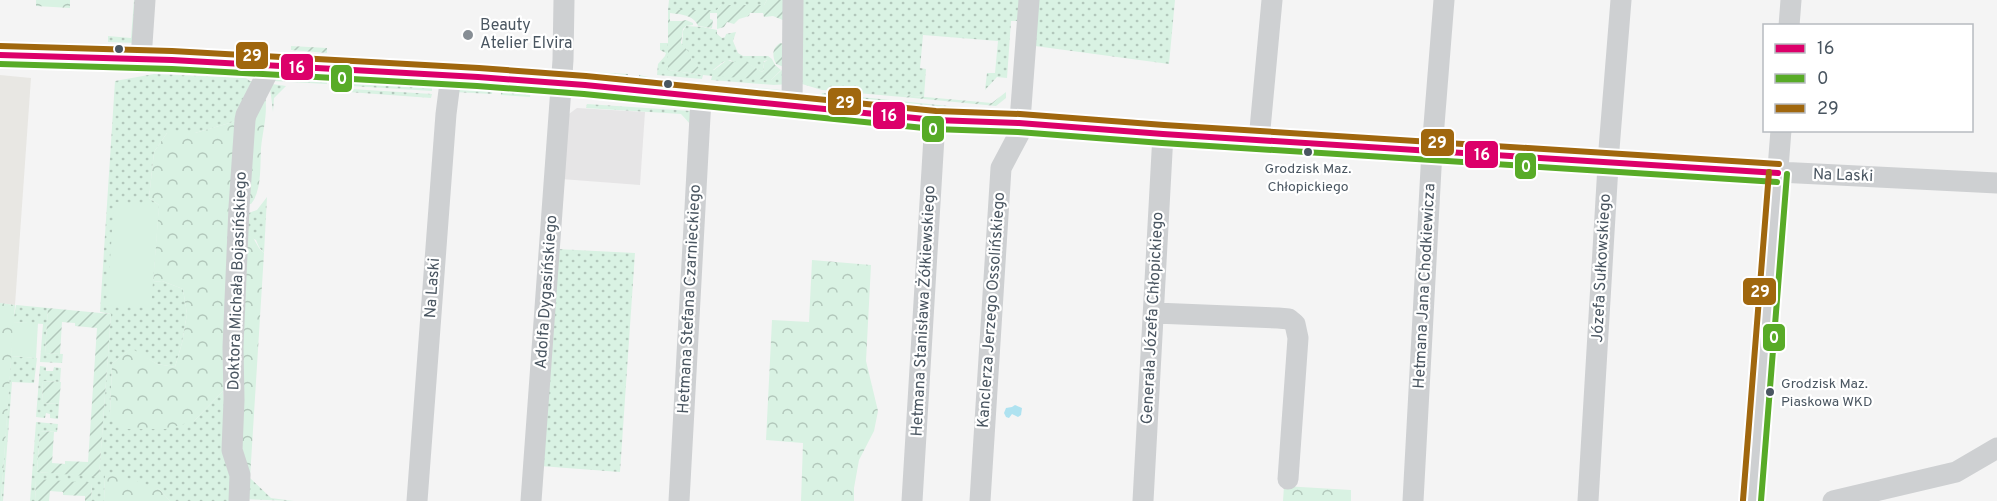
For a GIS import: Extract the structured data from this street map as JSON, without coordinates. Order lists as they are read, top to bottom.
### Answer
{
  "streets": {
    "street": [
      "Na Laski",
      "Józefa Sułkowskiego",
      "Doktora Michała Bojasińskiego",
      "Hetmana Jana Chodkiewicza",
      "Adolfa Dygasińskiego",
      "Hetmana Stefana Czarnieckiego",
      "Kanclerza Jerzego Ossolińskiego",
      "Hetmana Stanisława Żółkiewskiego",
      "Generała Józefa Chłopickiego"
    ]
  },
  "crossings": [
    ["Na Laski", "Józefa Sułkowskiego"],
    ["Na Laski", "Doktora Michała Bojasińskiego"],
    ["Na Laski", "Hetmana Jana Chodkiewicza"],
    ["Na Laski", "Adolfa Dygasińskiego"],
    ["Na Laski", "Hetmana Stefana Czarnieckiego"],
    ["Na Laski", "Kanclerza Jerzego Ossolińskiego"],
    ["Na Laski", "Hetmana Stanisława Żółkiewskiego"],
    ["Na Laski", "Generała Józefa Chłopickiego"]
  ],
  "places": ["Beauty Atelier Elvira", "Grodzisk Maz. Chłopickiego", "Grodzisk Maz. Piaskowa WKD"],
  "lines": ["transit line 29", "transit line 16", "transit line 0"],
  "legend": ["16", "0", "29"]
}
